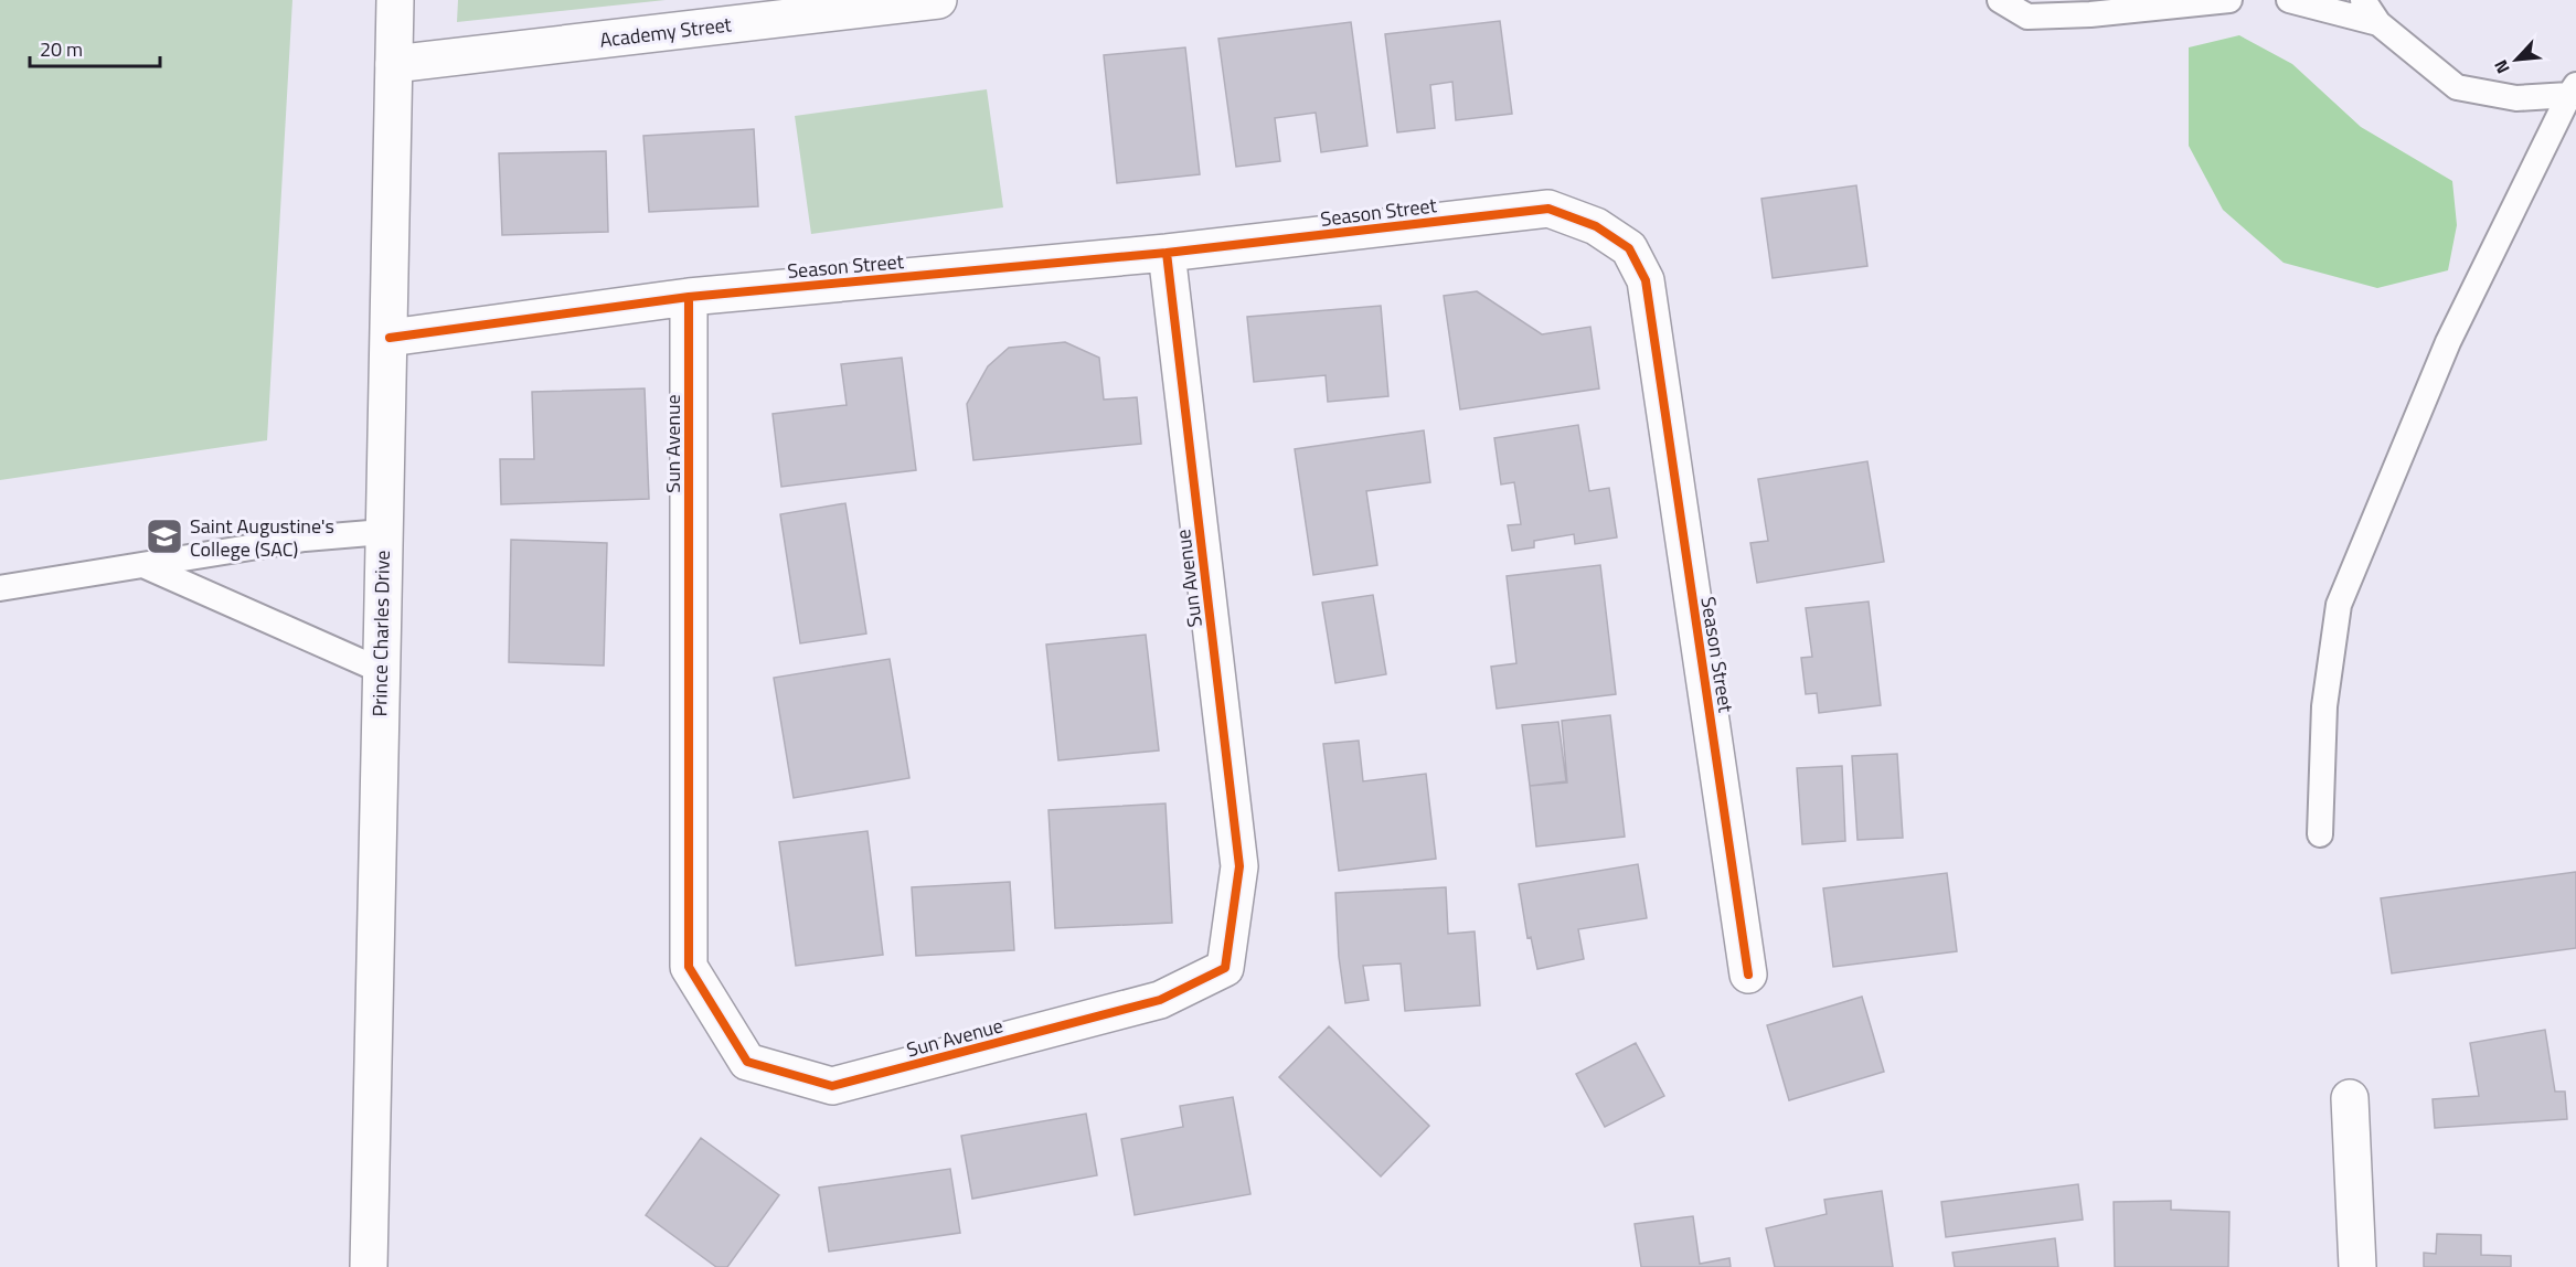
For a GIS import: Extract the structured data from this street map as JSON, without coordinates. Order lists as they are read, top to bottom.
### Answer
{
  "streets": {
    "main road": [
      "Academy Street",
      "Season Street",
      "Sun Avenue",
      "Prince Charles Drive"
    ]
  },
  "crossings": [
    ["Academy Street", "Prince Charles Drive"],
    ["Season Street", "Sun Avenue"],
    ["Season Street", "Prince Charles Drive"]
  ],
  "places": {
    "school or university": ["Saint Augustine's College (SAC)"]
  },
  "scale_bar": "20 m",
  "north": "bottom left"
}
